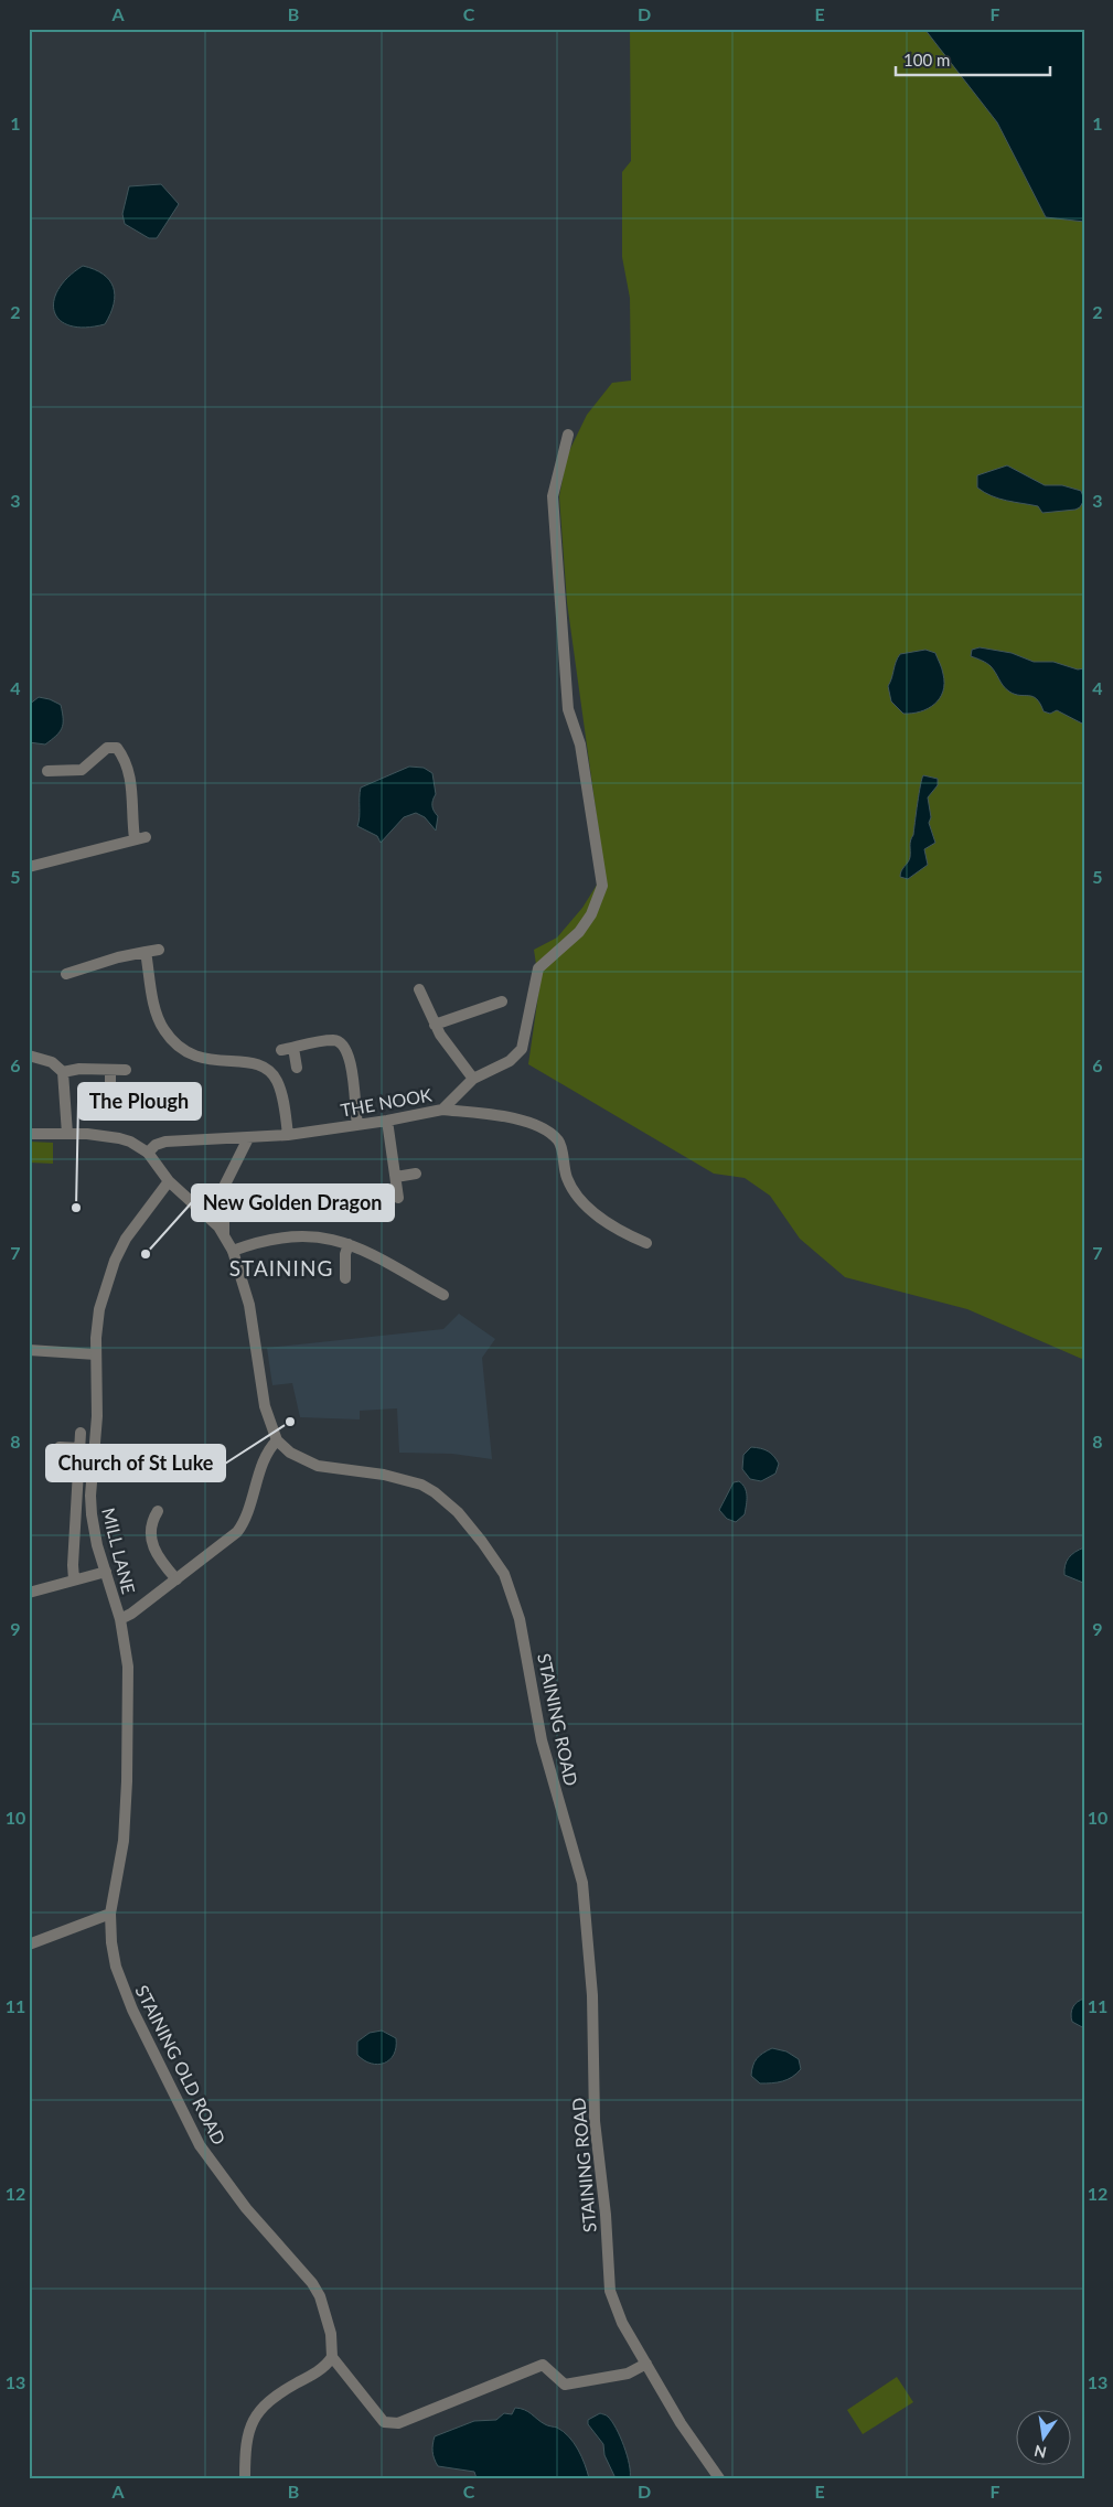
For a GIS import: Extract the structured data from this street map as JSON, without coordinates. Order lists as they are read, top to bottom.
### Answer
{
  "streets": {
    "street": [
      "THE NOOK",
      "MILL LANE",
      "STAINING ROAD",
      "STAINING OLD ROAD"
    ]
  },
  "crossings": [
    ["MILL LANE", "STAINING OLD ROAD"]
  ],
  "districts": ["STAINING"],
  "places": ["The Plough", "New Golden Dragon", "Church of St Luke"],
  "scale_bar": "100 m",
  "north": "bottom",
  "grid": {
    "columns": [
      "A",
      "B",
      "C",
      "D",
      "E",
      "F"
    ],
    "rows": [
      "1",
      "2",
      "3",
      "4",
      "5",
      "6",
      "7",
      "8",
      "9",
      "10",
      "11",
      "12",
      "13"
    ]
  }
}
